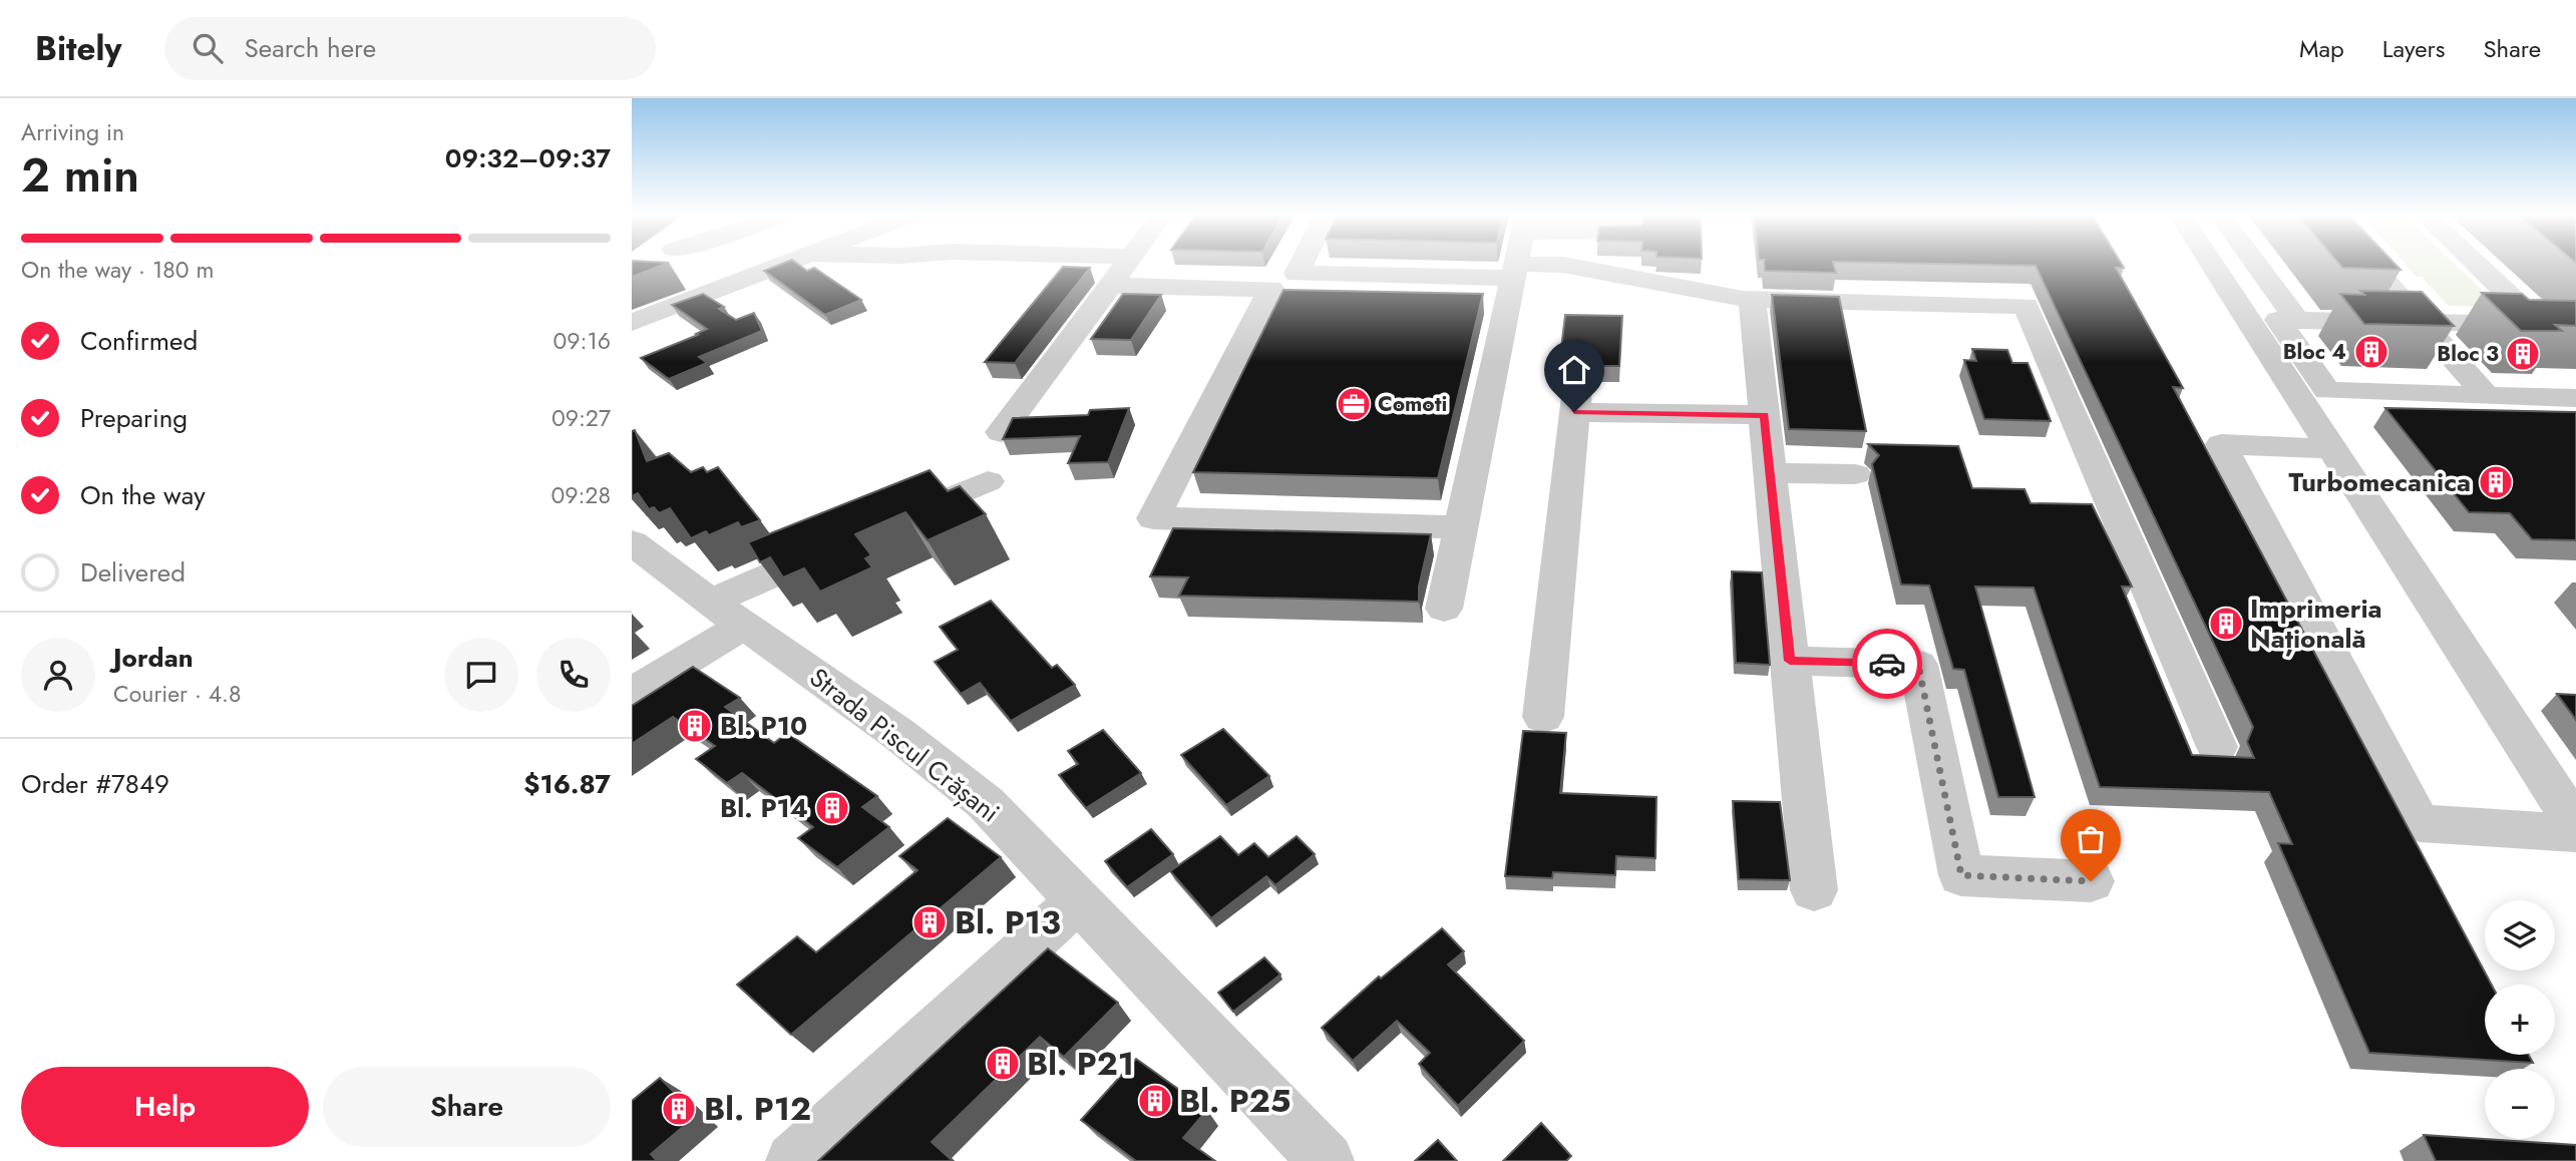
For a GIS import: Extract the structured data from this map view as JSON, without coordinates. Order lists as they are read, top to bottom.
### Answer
{
  "streets": {
    "street": ["Strada Piscul Crășani"]
  },
  "places": {
    "building": [
      "Bloc 4",
      "Bloc 3",
      "Turbomecanica",
      "Imprimeria Națională",
      "Bl. P10",
      "Bl. P14",
      "Bl. P13",
      "Bl. P21",
      "Bl. P25",
      "Bl. P12"
    ],
    "office": ["Comoti"]
  },
  "page": {
    "header": "Bitely",
    "search": "Search here",
    "nav": ["Map", "Layers", "Share"],
    "heading": ["2 min", "Arriving in", "09:32–09:37"],
    "panel": [
      "Jordan",
      "Courier · 4.8",
      "Order #7849",
      "$16.87"
    ],
    "bar": "On the way · 180 m",
    "list": [
      ["Confirmed", "09:16"],
      ["Preparing", "09:27"],
      ["On the way", "09:28"],
      "Delivered"
    ],
    "map_buttons": ["+", "−"],
    "buttons": ["Help", "Share"]
  }
}
